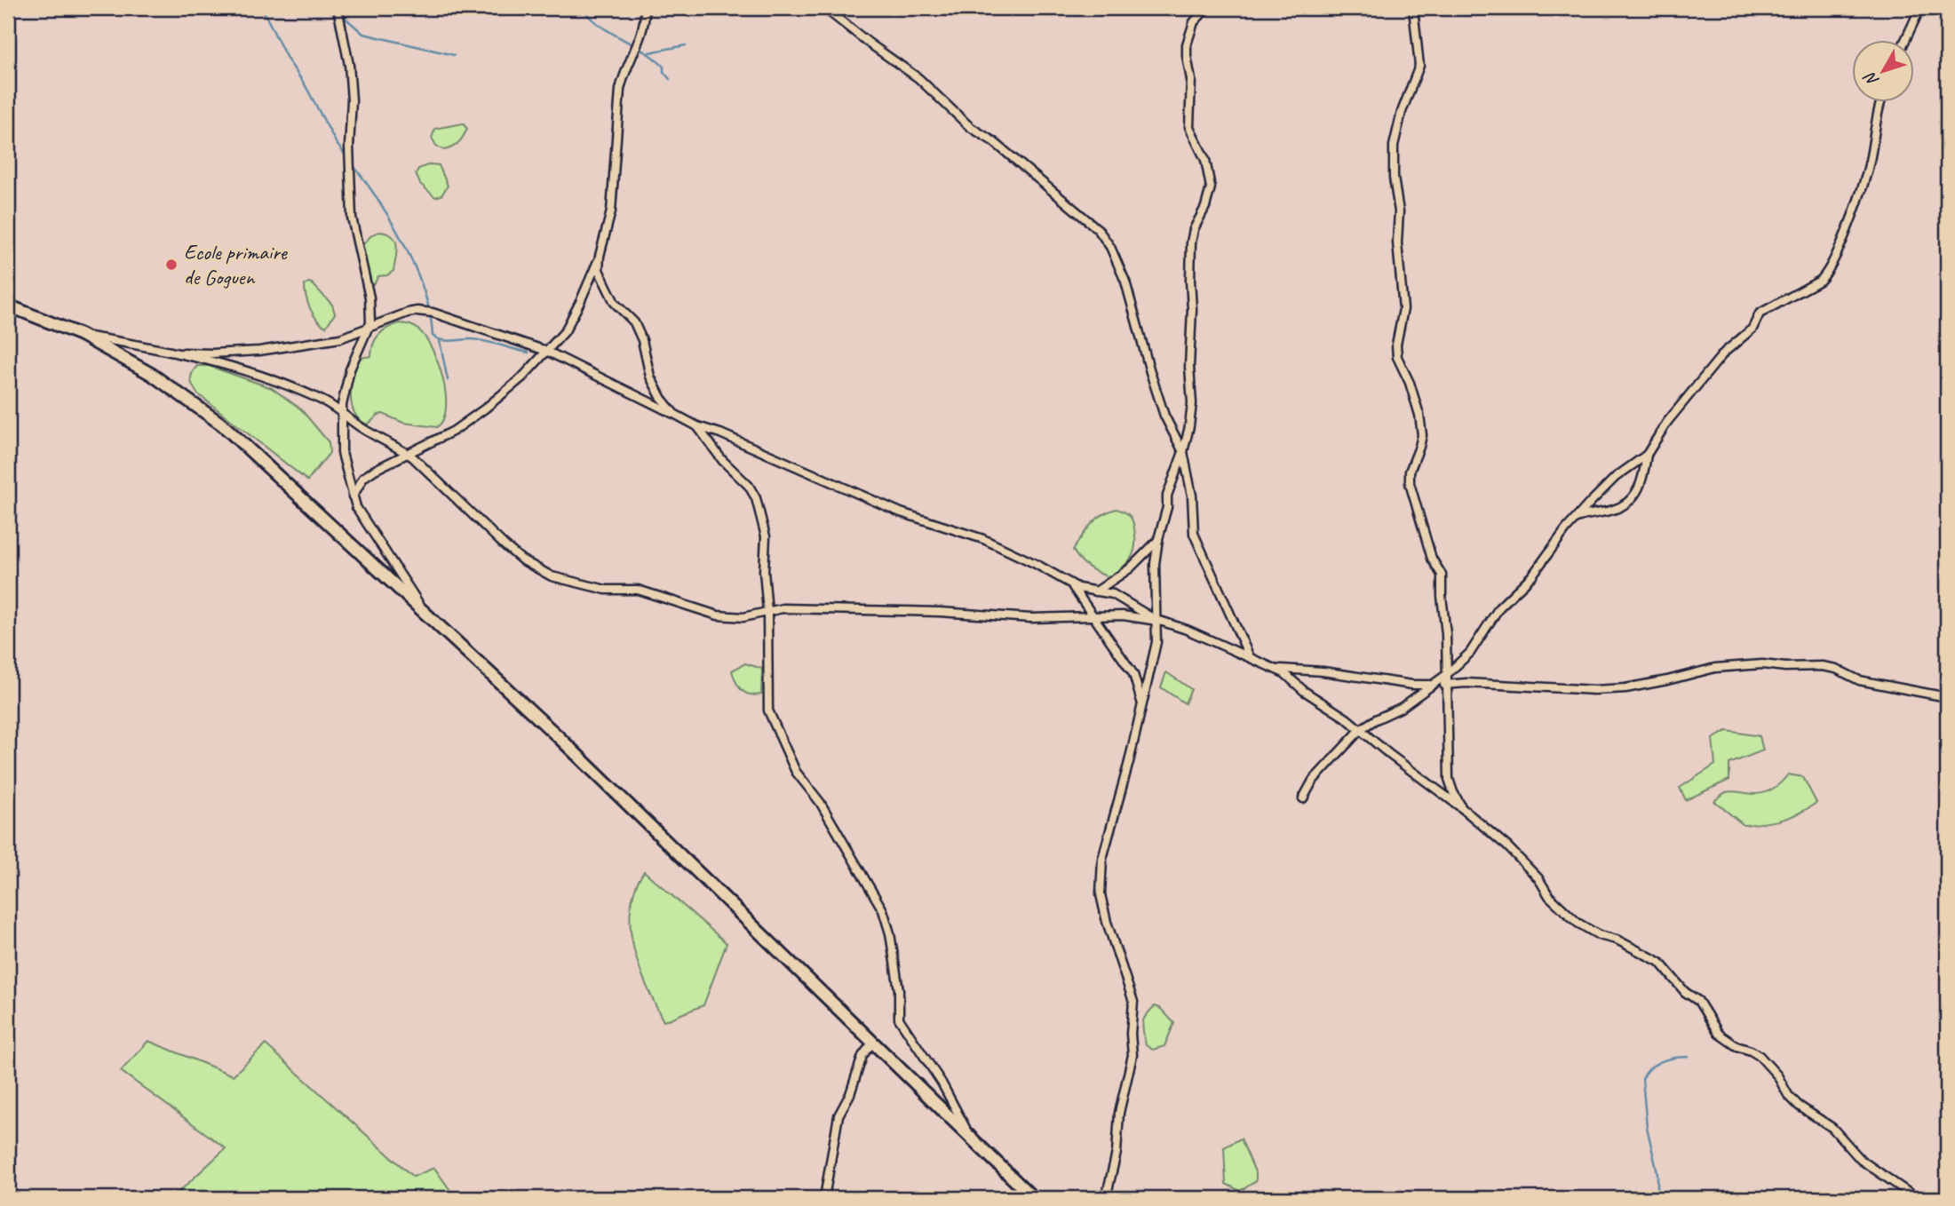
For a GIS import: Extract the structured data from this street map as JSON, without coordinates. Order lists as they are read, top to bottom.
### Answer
{
  "places": ["Ecole primaire de Goguen"],
  "north": "bottom left"
}
